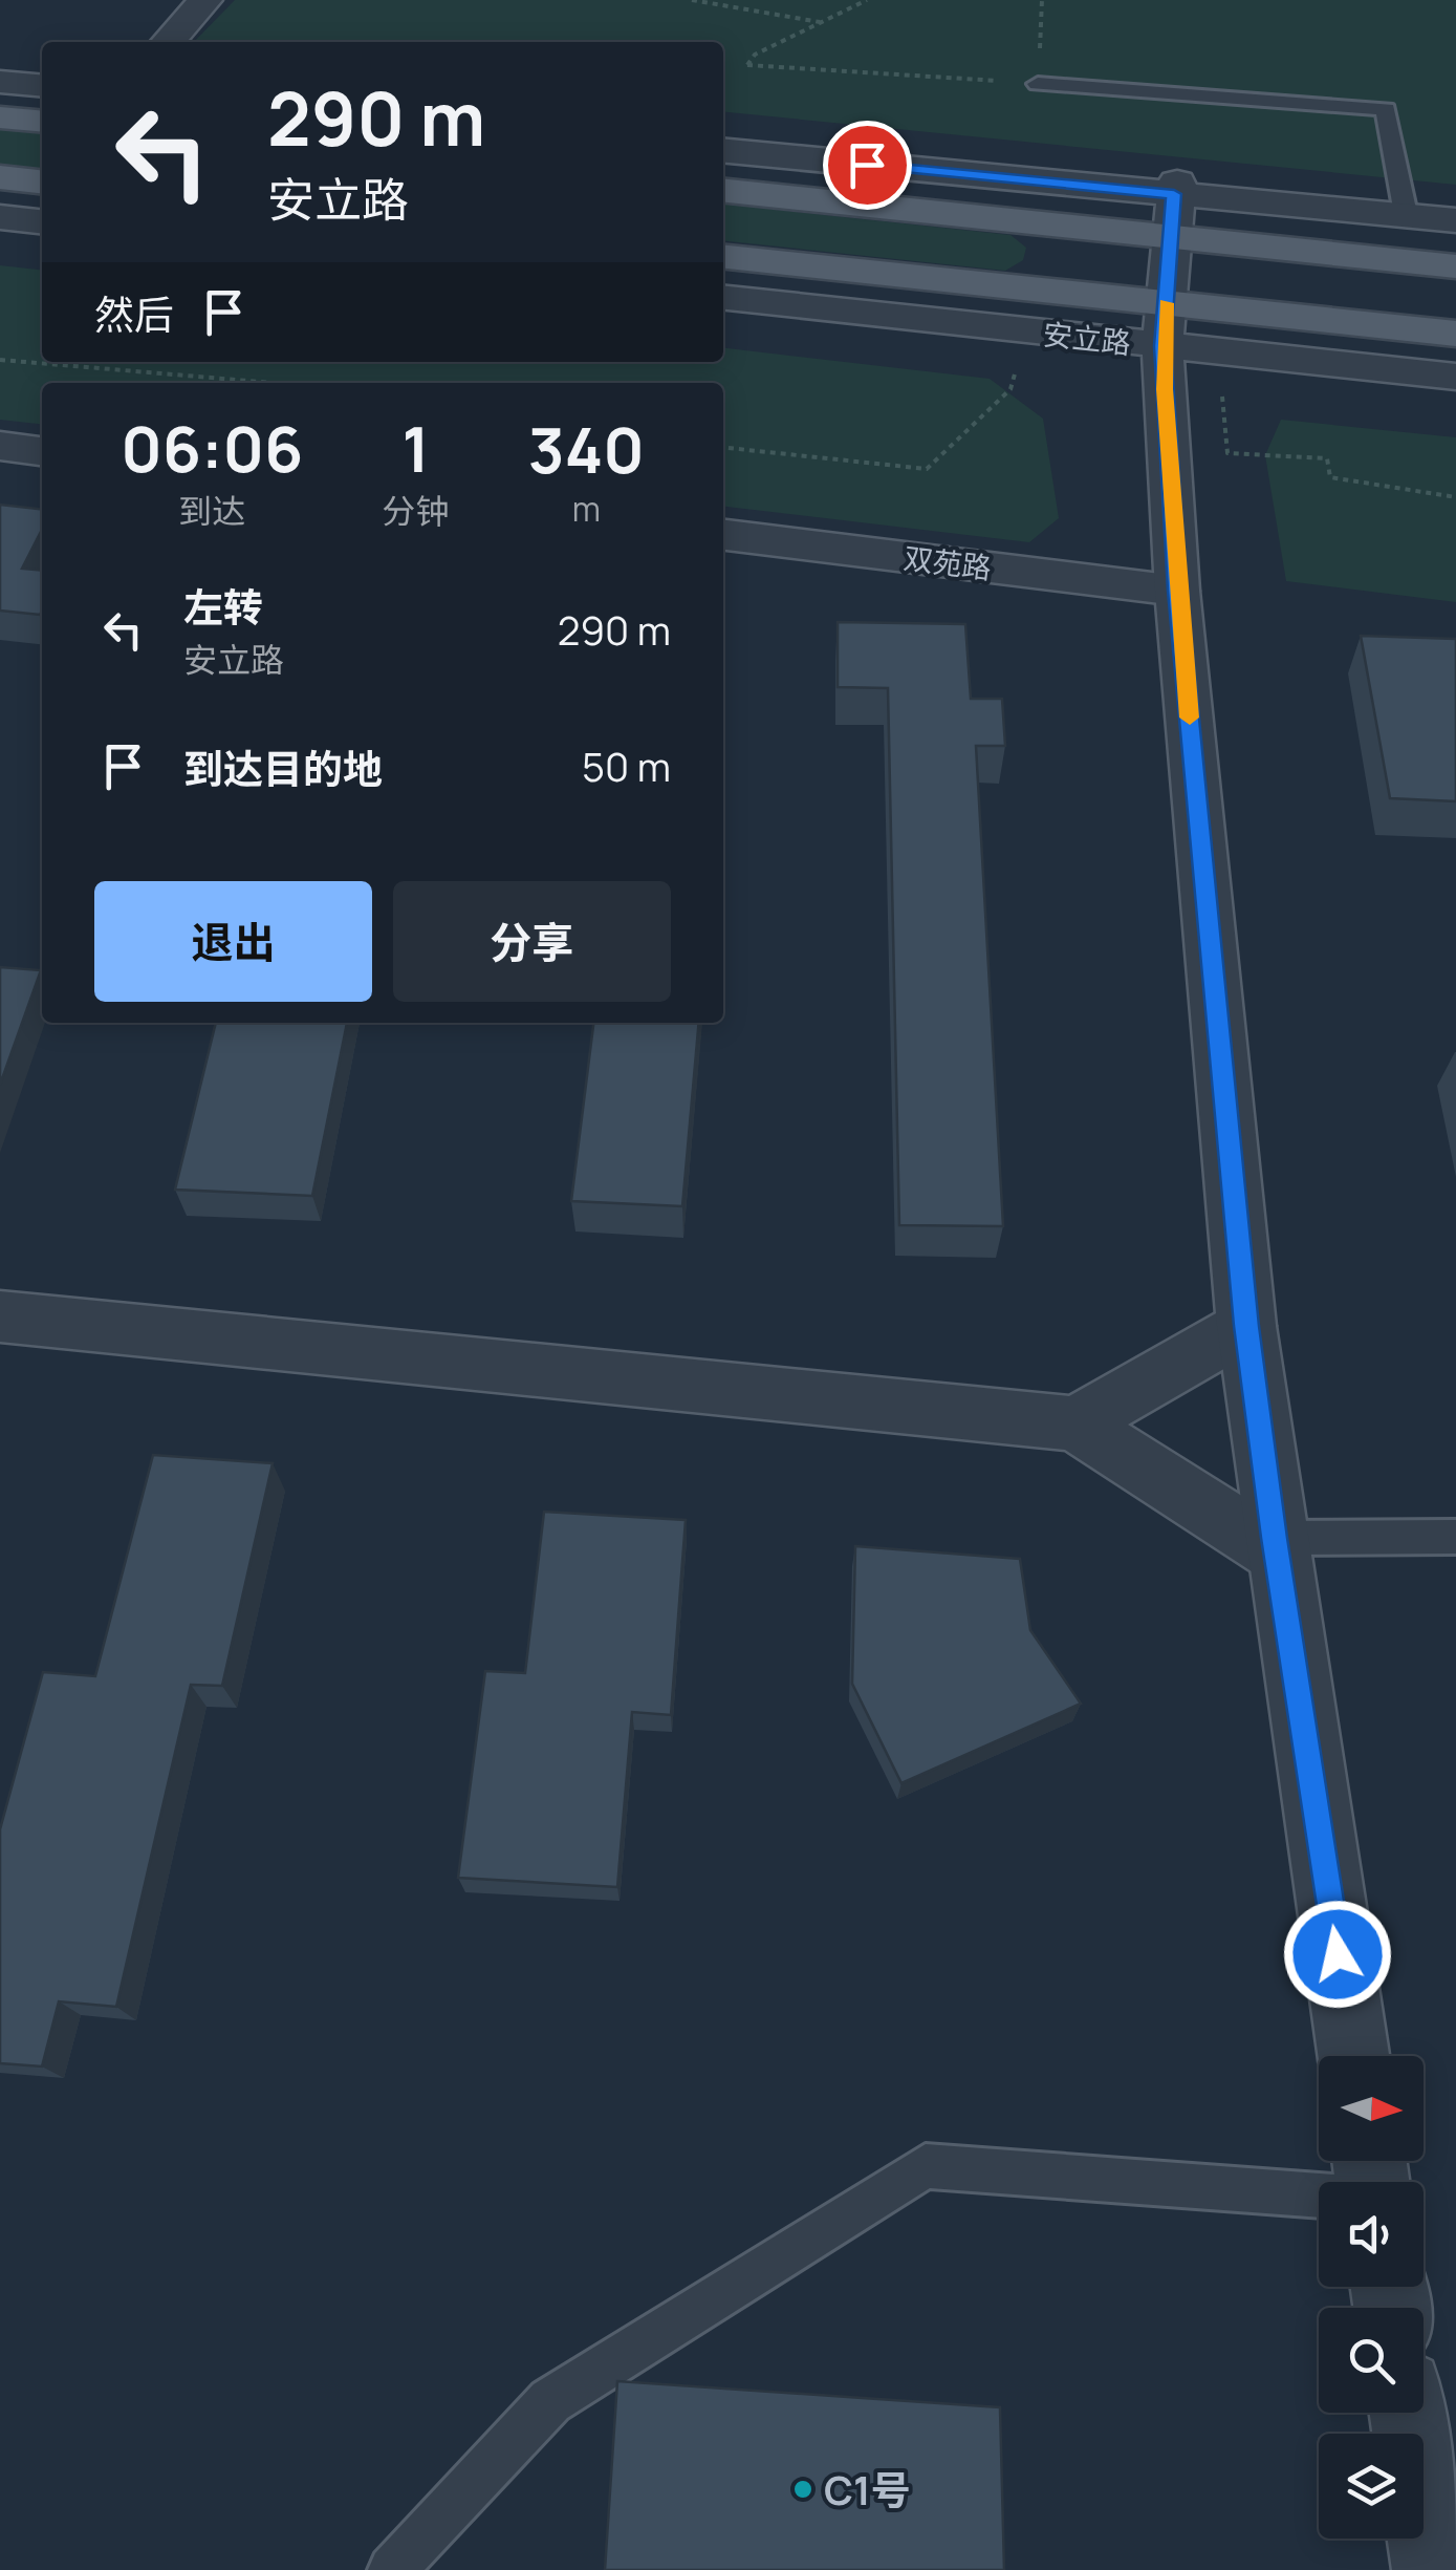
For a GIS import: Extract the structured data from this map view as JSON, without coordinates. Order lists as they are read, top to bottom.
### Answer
{
  "streets": {
    "main road": ["安立路"],
    "street": ["双苑路"]
  },
  "places": ["C1号"],
  "north": "right",
  "page": {
    "turn": ["290 m", "安立路"],
    "then": "然后",
    "eta": [
      "06:06",
      "到达",
      "1",
      "分钟",
      "340",
      "m"
    ],
    "list": [
      {
        "name": "左转",
        "note": "安立路",
        "value": "290 m"
      },
      {
        "name": "到达目的地",
        "value": "50 m"
      }
    ],
    "buttons": ["退出", "分享"]
  }
}
